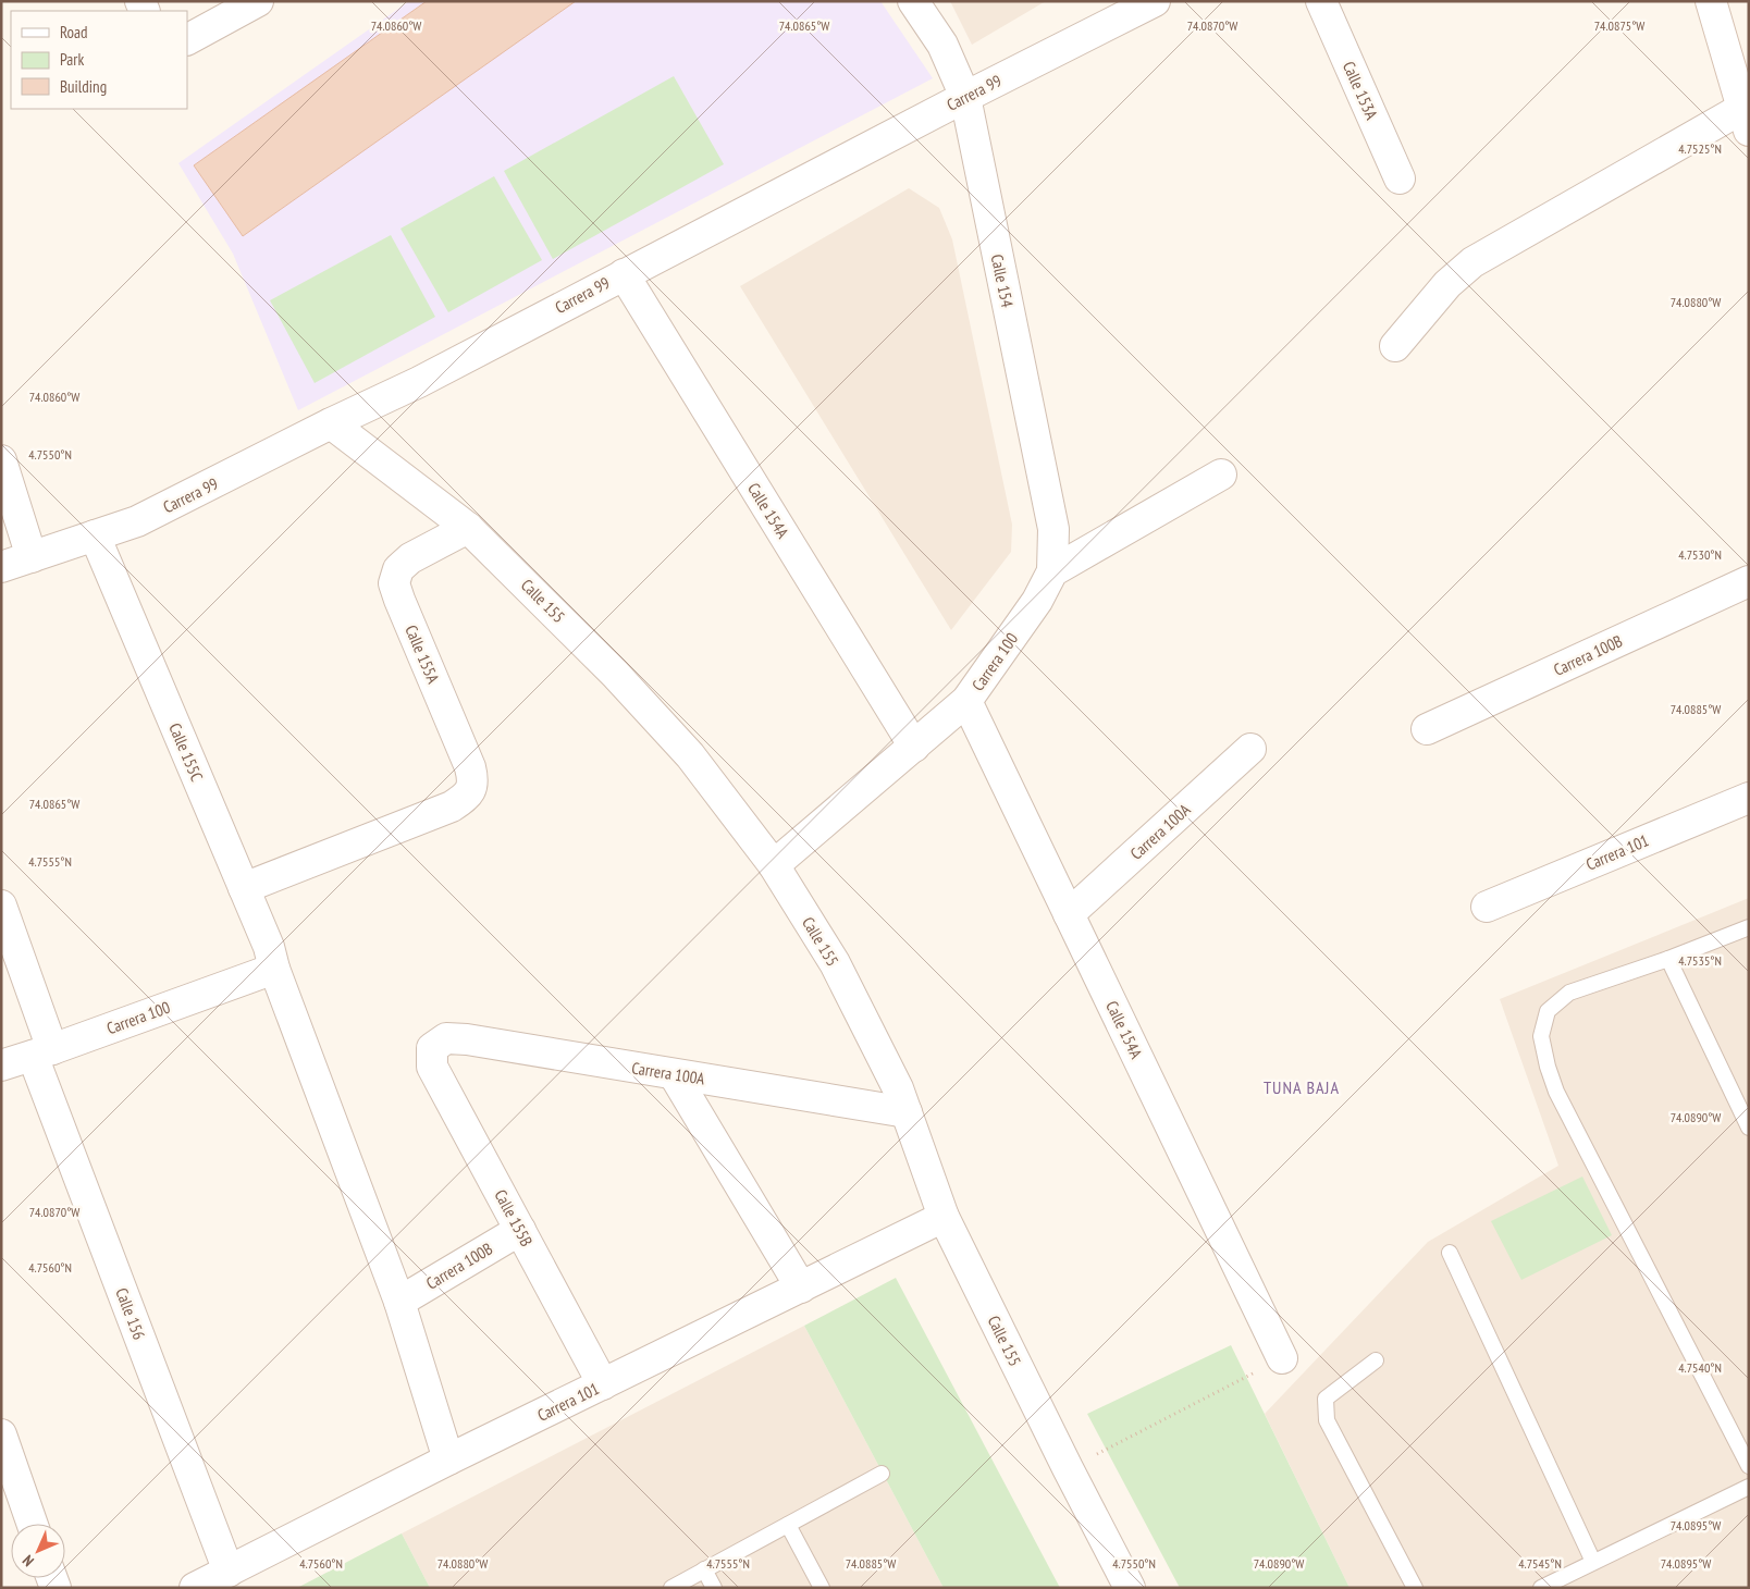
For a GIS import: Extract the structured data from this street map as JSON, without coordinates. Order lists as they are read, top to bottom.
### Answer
{
  "streets": {
    "street": [
      "Calle 153A",
      "Carrera 99",
      "Calle 154",
      "Calle 154A",
      "Calle 155",
      "Calle 155A",
      "Carrera 100B",
      "Carrera 100",
      "Calle 155C",
      "Carrera 100A",
      "Carrera 101",
      "Calle 155B",
      "Calle 156"
    ]
  },
  "crossings": [
    ["Carrera 99", "Calle 154"],
    ["Carrera 99", "Calle 154A"],
    ["Carrera 99", "Calle 155"],
    ["Carrera 99", "Calle 155C"],
    ["Calle 154", "Carrera 100"],
    ["Calle 154A", "Carrera 100"],
    ["Calle 154A", "Carrera 100A"],
    ["Calle 155", "Calle 155A"],
    ["Calle 155", "Carrera 100"],
    ["Calle 155", "Carrera 100A"],
    ["Calle 155", "Carrera 101"],
    ["Calle 155A", "Calle 155C"],
    ["Carrera 100B", "Calle 155C"],
    ["Carrera 100B", "Calle 155B"],
    ["Carrera 100", "Calle 155C"],
    ["Carrera 100", "Calle 156"],
    ["Calle 155C", "Carrera 101"],
    ["Carrera 100A", "Calle 155B"],
    ["Carrera 101", "Calle 155B"],
    ["Carrera 101", "Calle 156"]
  ],
  "districts": ["TUNA BAJA"],
  "legend": ["Road", "Park", "Building"],
  "north": "bottom left",
  "coordinates": [
    "74.0860°W",
    "74.0865°W",
    "74.0870°W",
    "74.0875°W",
    "4.7525°N",
    "74.0880°W",
    "4.7550°N",
    "4.7530°N",
    "74.0885°W",
    "4.7555°N",
    "4.7535°N",
    "74.0890°W",
    "4.7560°N",
    "4.7540°N",
    "74.0895°W",
    "4.7545°N"
  ]
}
